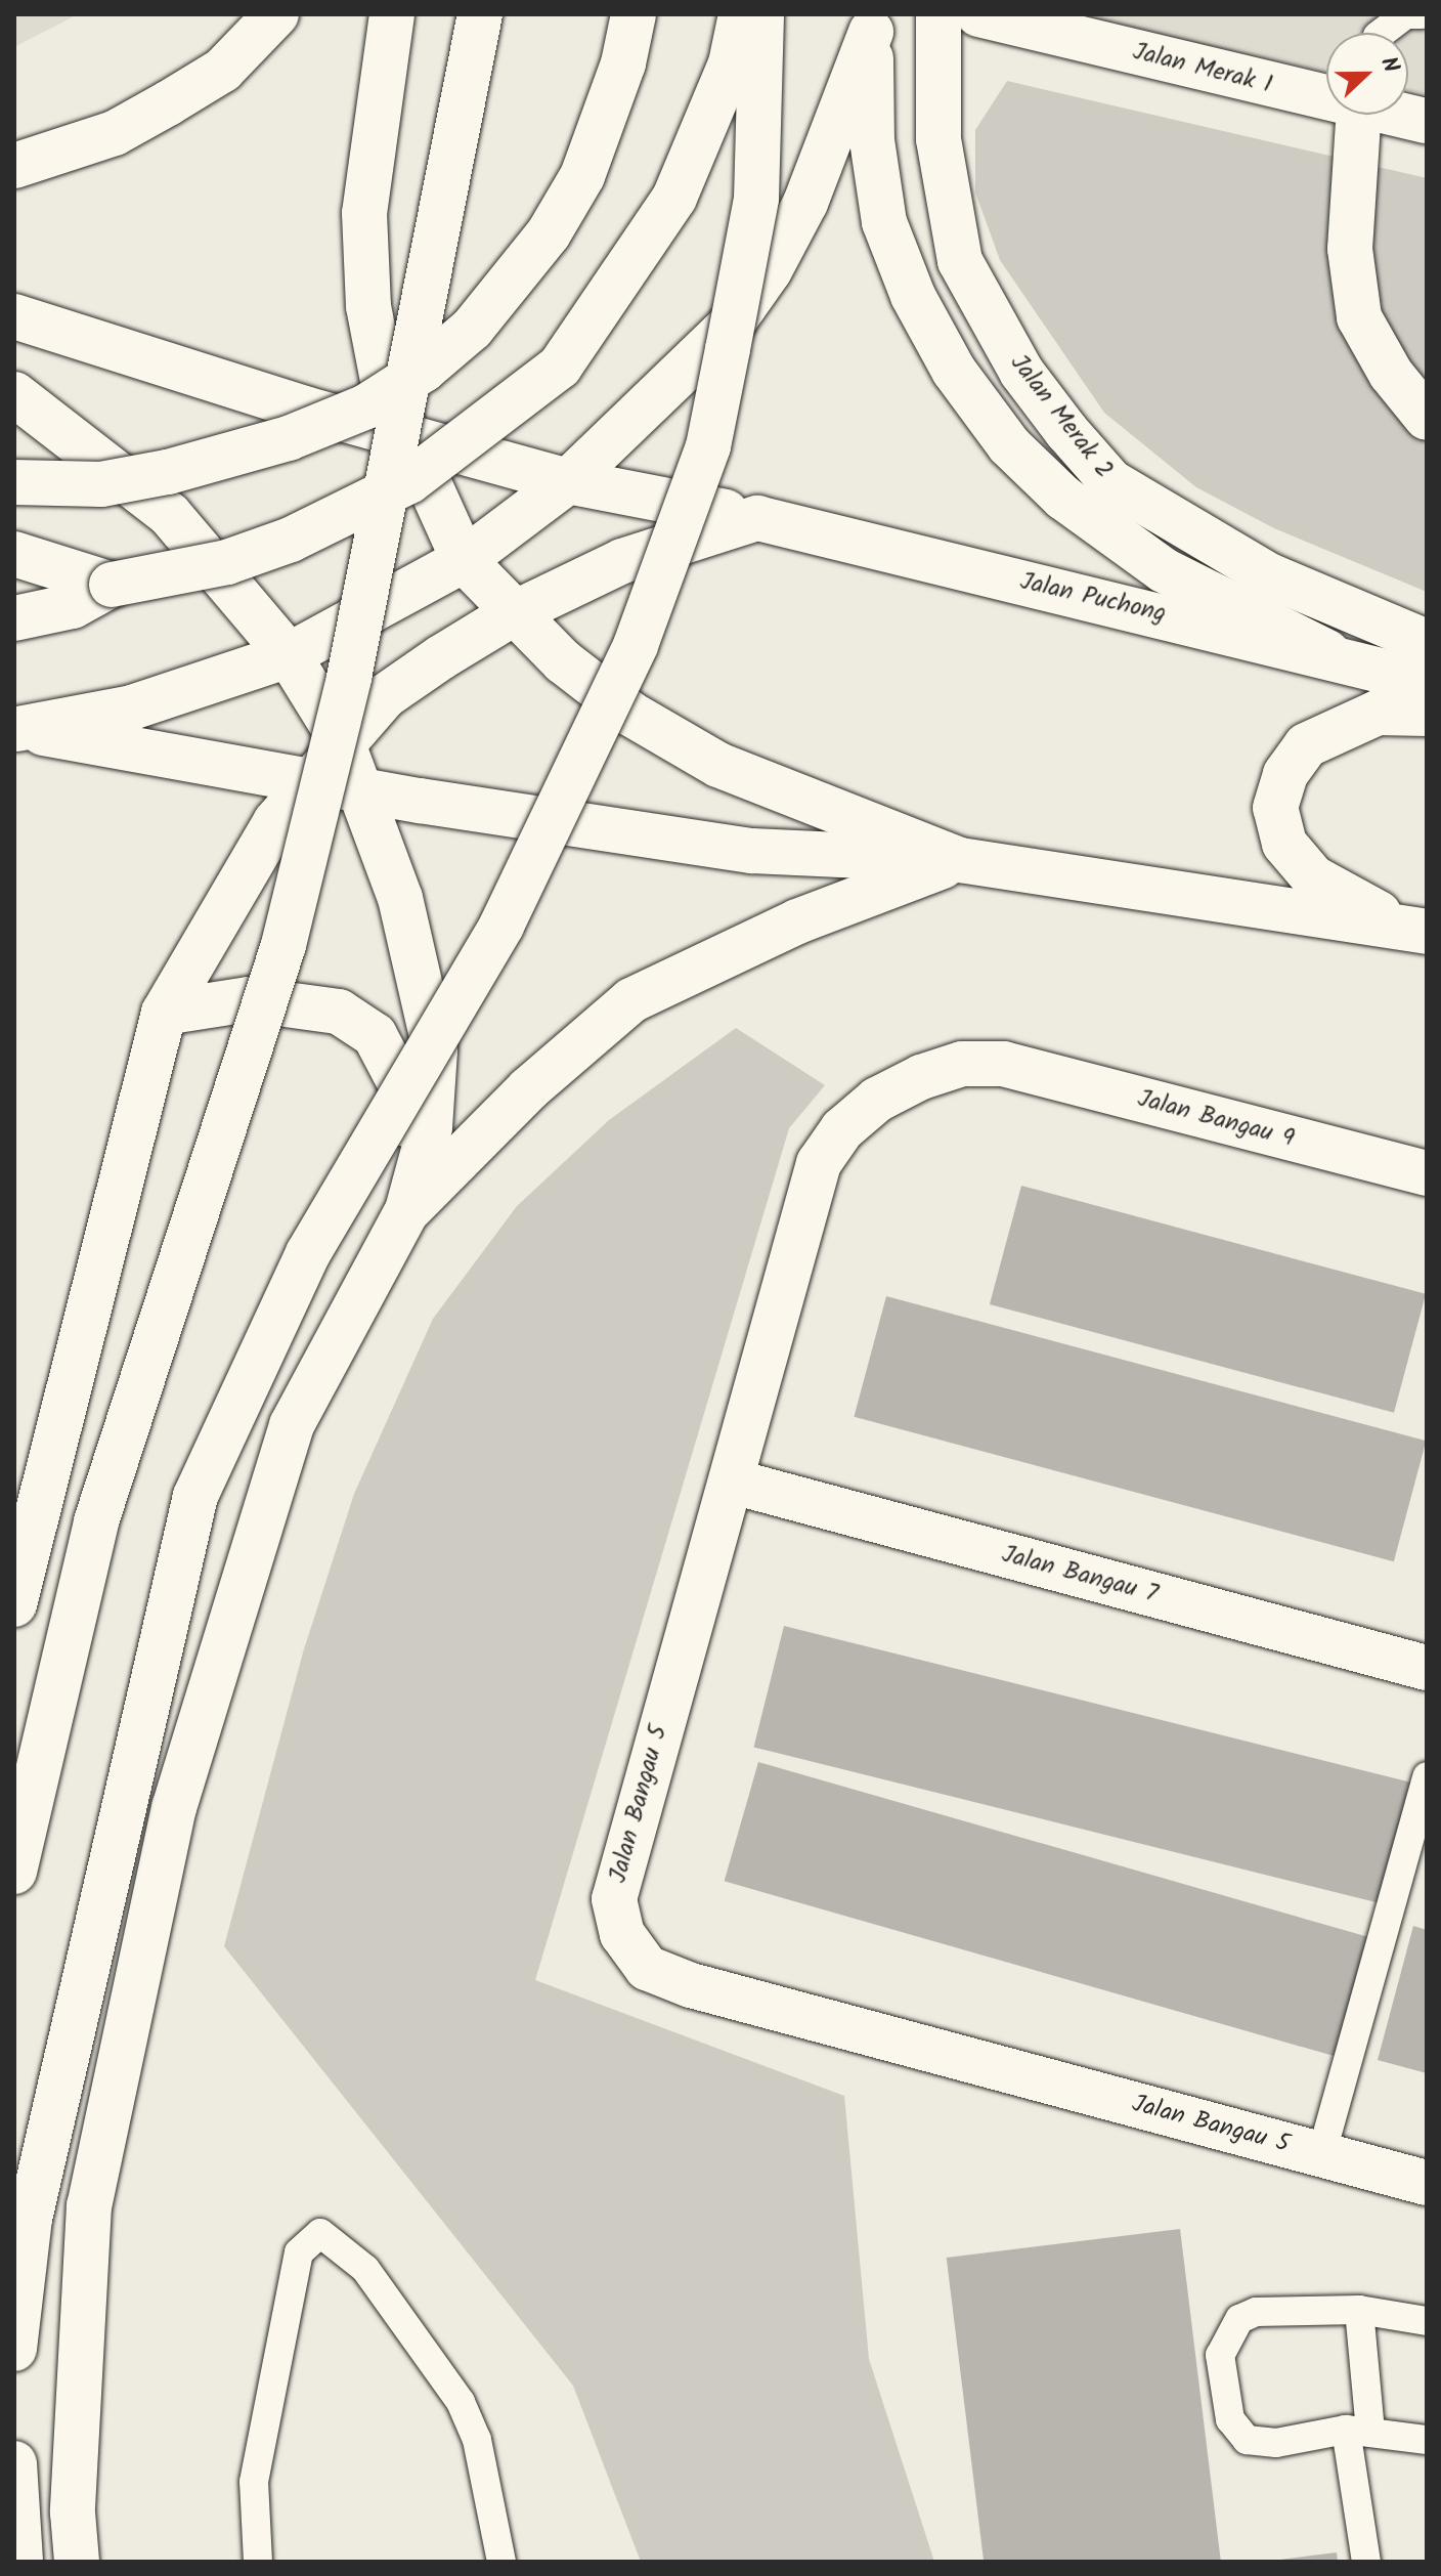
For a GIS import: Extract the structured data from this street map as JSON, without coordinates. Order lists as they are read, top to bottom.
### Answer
{
  "streets": {
    "main road": [
      "Jalan Merak 1",
      "Jalan Merak 2",
      "Jalan Puchong",
      "Jalan Bangau 9",
      "Jalan Bangau 7",
      "Jalan Bangau 5"
    ]
  },
  "crossings": [
    ["Jalan Bangau 9", "Jalan Bangau 5"],
    ["Jalan Bangau 7", "Jalan Bangau 5"]
  ],
  "north": "right"
}
